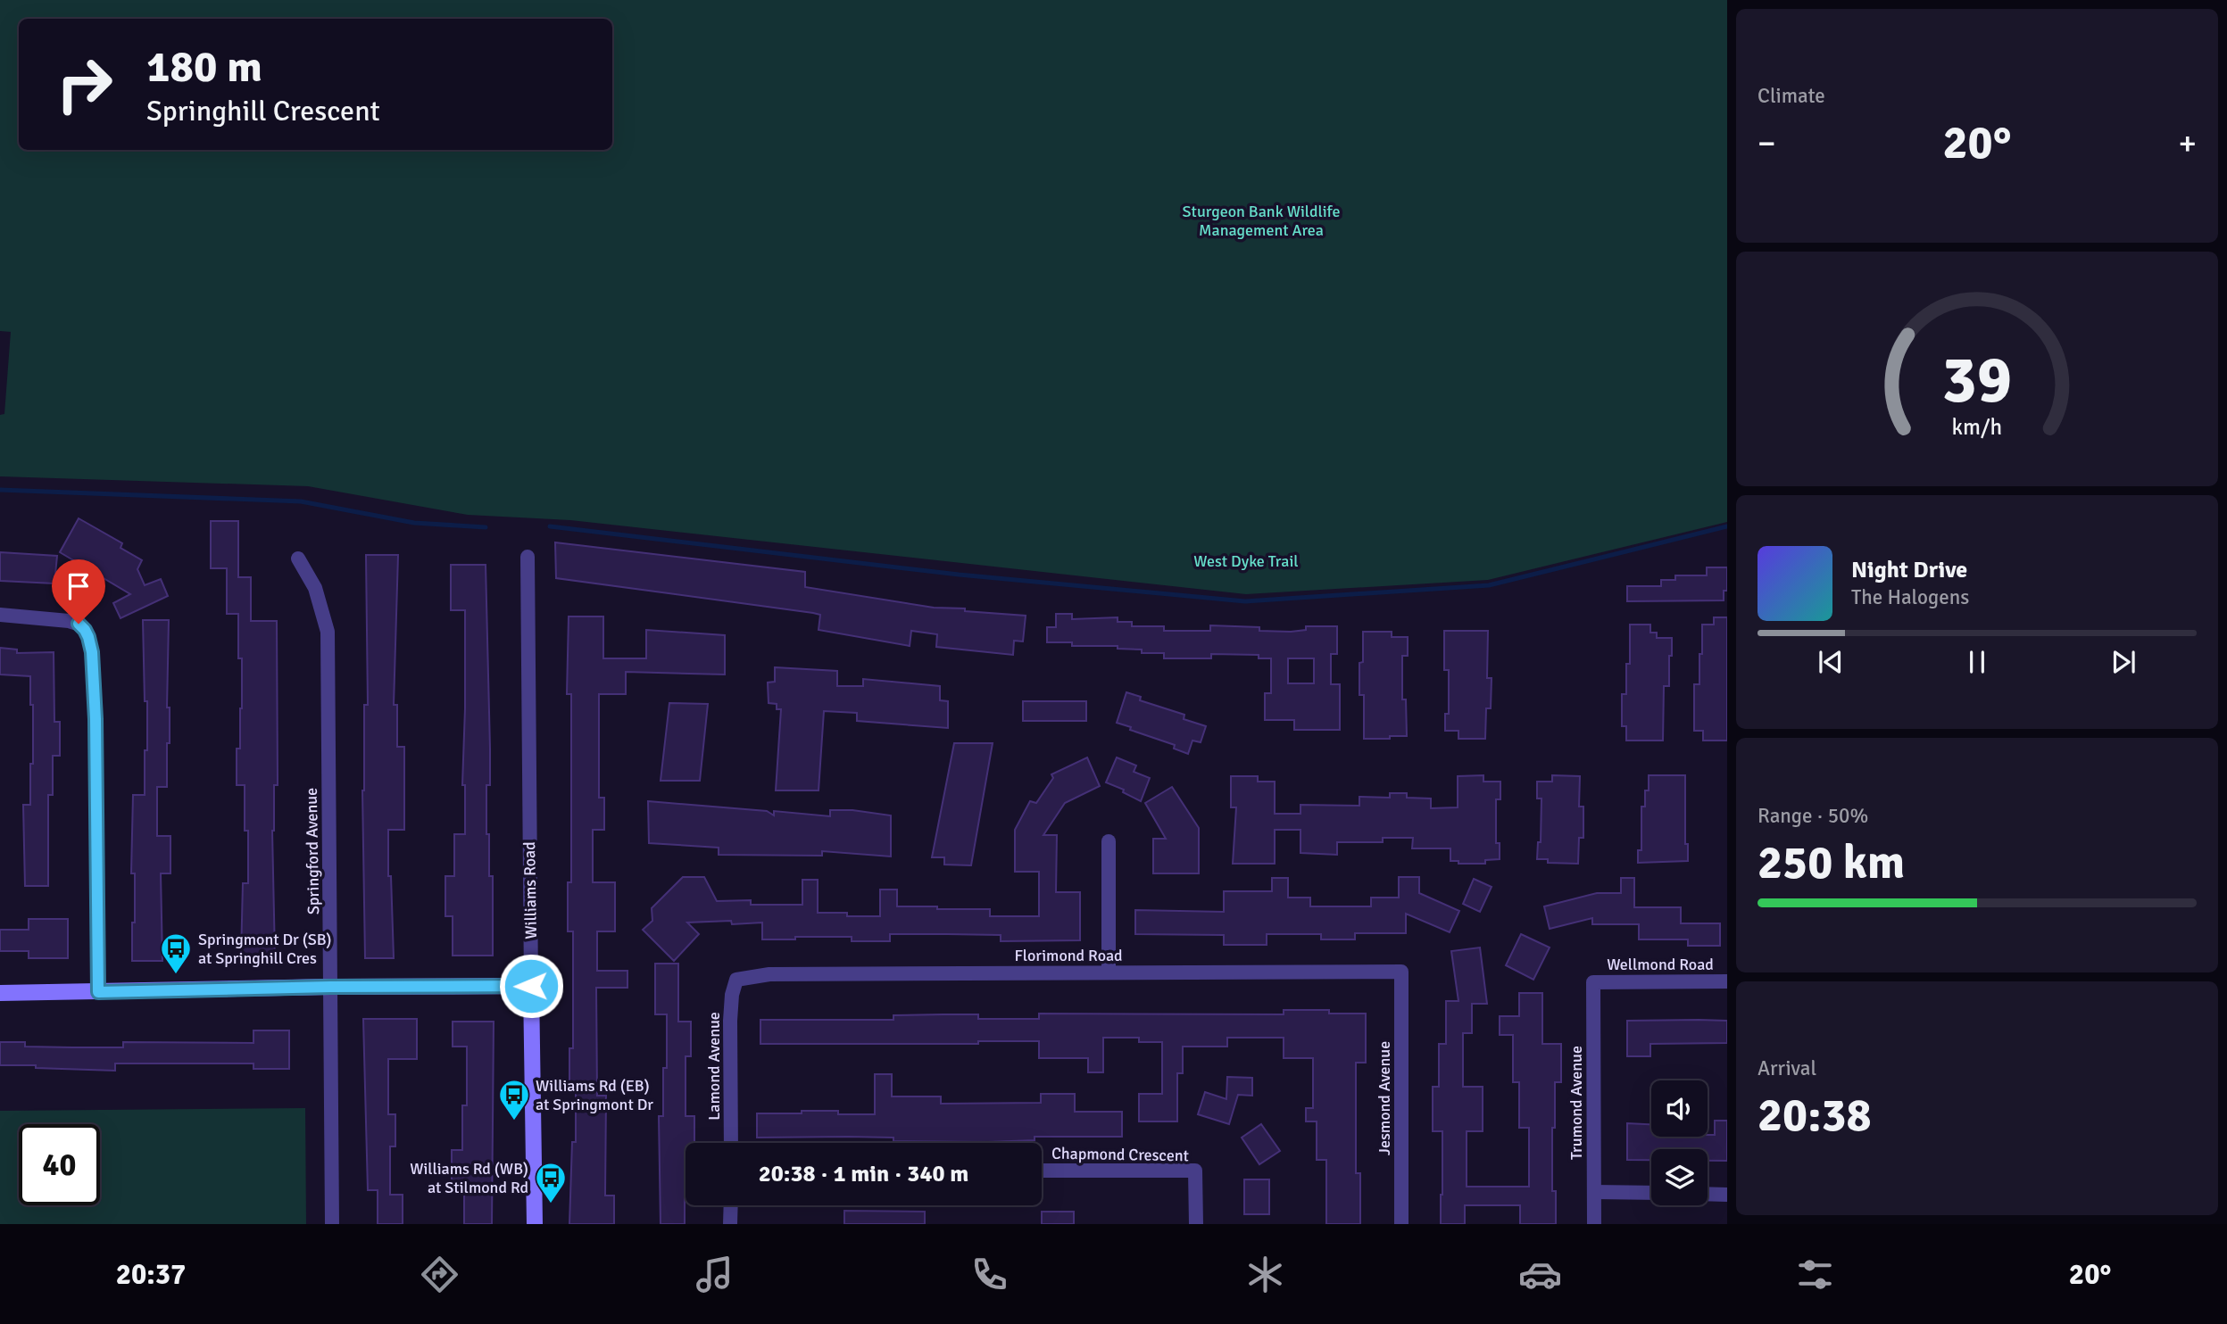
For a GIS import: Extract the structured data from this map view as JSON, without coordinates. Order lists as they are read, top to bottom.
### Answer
{
  "streets": {
    "street": [
      "Springford Avenue",
      "Williams Road",
      "Florimond Road",
      "Wellmond Road",
      "Lamond Avenue",
      "Jesmond Avenue",
      "Trumond Avenue",
      "Chapmond Crescent"
    ]
  },
  "crossings": [
    ["Florimond Road", "Lamond Avenue"],
    ["Florimond Road", "Jesmond Avenue"],
    ["Wellmond Road", "Trumond Avenue"]
  ],
  "parks": ["Sturgeon Bank Wildlife Management Area", "West Dyke Trail"],
  "places": {
    "bus stop": ["Springmont Dr (SB) at Springhill Cres", "Williams Rd (EB) at Springmont Dr", "Williams Rd (WB) at Stilmond Rd"]
  },
  "page": {
    "tile": [
      "Climate",
      ["Range · 50%", "250 km"],
      ["Arrival", "20:38"]
    ],
    "turn": ["180 m", "Springhill Crescent"],
    "heat": ["−", "20°", "+"],
    "song": ["Night Drive", "The Halogens"],
    "limit": "40",
    "trip": "20:38 · 1 min · 340 m",
    "tabs": ["20:37", "20°"],
    "gauge": ["39", "km/h"]
  }
}
